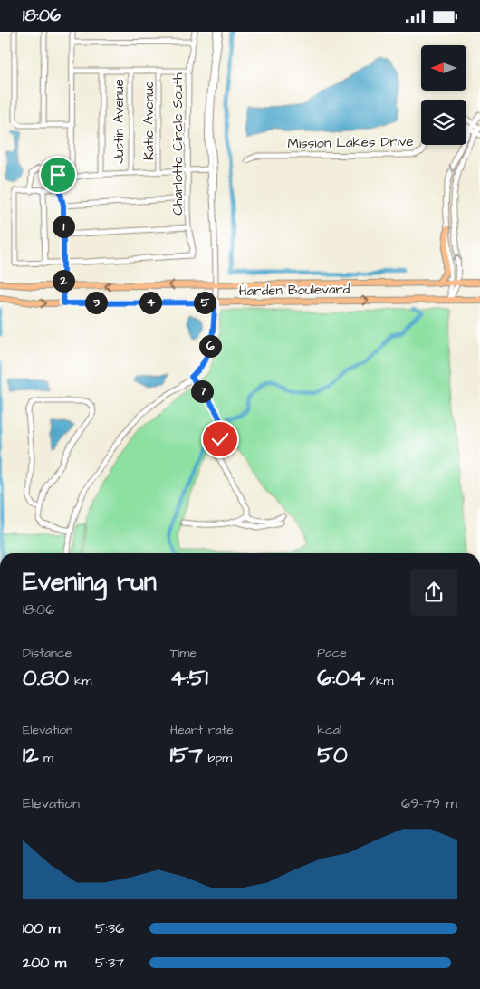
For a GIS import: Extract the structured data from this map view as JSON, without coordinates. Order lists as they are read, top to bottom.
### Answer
{
  "streets": {
    "main road": ["Harden Boulevard"],
    "street": [
      "Katie Avenue",
      "Justin Avenue",
      "Mission Lakes Drive",
      "Charlotte Circle South"
    ]
  },
  "north": "left",
  "page": {
    "status": "18:06",
    "pins": [
      "1",
      "2",
      "3",
      "4",
      "5",
      "6",
      "7"
    ],
    "heading": ["Evening run", "18:06"],
    "stats": [
      ["Distance", "0.80 km"],
      ["Time", "4:51"],
      ["Pace", "6:04 /km"],
      ["Elevation", "12 m"],
      ["Heart rate", "157 bpm"],
      ["kcal", "50"]
    ],
    "chart": ["Elevation", "69–79 m"],
    "list": [
      {
        "name": "100 m",
        "note": "5:36"
      },
      {
        "name": "200 m",
        "note": "5:37"
      }
    ]
  }
}
